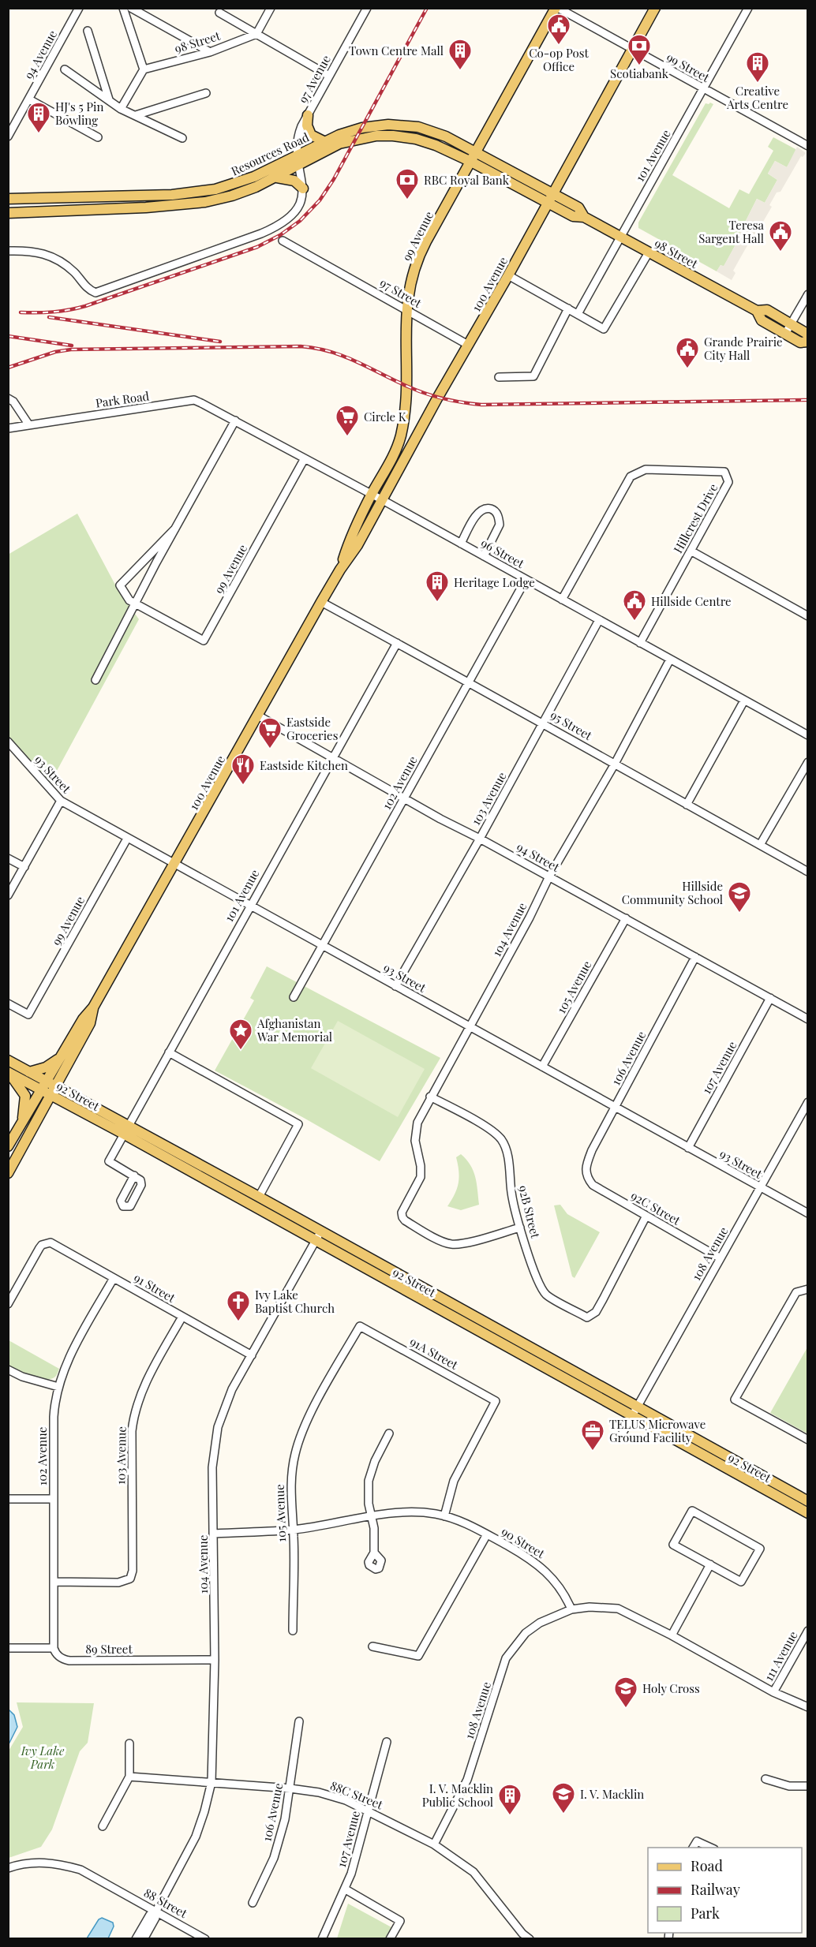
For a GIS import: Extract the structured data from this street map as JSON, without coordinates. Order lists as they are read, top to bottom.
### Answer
{
  "streets": {
    "main road": [
      "98 Street",
      "Resources Road",
      "99 Avenue",
      "100 Avenue",
      "92 Street"
    ],
    "street": [
      "94 Avenue",
      "99 Street",
      "97 Avenue",
      "101 Avenue",
      "97 Street",
      "Park Road",
      "Hillcrest Drive",
      "96 Street",
      "95 Street",
      "93 Street",
      "102 Avenue",
      "103 Avenue",
      "94 Street",
      "104 Avenue",
      "105 Avenue",
      "106 Avenue",
      "107 Avenue",
      "92C Street",
      "92B Street",
      "108 Avenue",
      "91 Street",
      "91A Street",
      "90 Street",
      "89 Street",
      "111 Avenue",
      "88C Street",
      "88 Street"
    ]
  },
  "crossings": [
    ["98 Street", "97 Avenue"],
    ["98 Street", "Resources Road"],
    ["98 Street", "101 Avenue"],
    ["98 Street", "99 Avenue"],
    ["98 Street", "100 Avenue"],
    ["99 Street", "101 Avenue"],
    ["99 Street", "99 Avenue"],
    ["99 Street", "100 Avenue"],
    ["97 Avenue", "Resources Road"],
    ["Resources Road", "99 Avenue"],
    ["101 Avenue", "95 Street"],
    ["101 Avenue", "93 Street"],
    ["101 Avenue", "94 Street"],
    ["101 Avenue", "92 Street"],
    ["99 Avenue", "100 Avenue"],
    ["99 Avenue", "97 Street"],
    ["99 Avenue", "96 Street"],
    ["99 Avenue", "93 Street"],
    ["100 Avenue", "97 Street"],
    ["100 Avenue", "96 Street"],
    ["100 Avenue", "95 Street"],
    ["100 Avenue", "93 Street"],
    ["100 Avenue", "94 Street"],
    ["100 Avenue", "92 Street"],
    ["Park Road", "96 Street"],
    ["Hillcrest Drive", "96 Street"],
    ["96 Street", "102 Avenue"],
    ["96 Street", "103 Avenue"],
    ["96 Street", "104 Avenue"],
    ["95 Street", "102 Avenue"],
    ["95 Street", "103 Avenue"],
    ["95 Street", "104 Avenue"],
    ["93 Street", "102 Avenue"],
    ["93 Street", "103 Avenue"],
    ["93 Street", "104 Avenue"],
    ["93 Street", "105 Avenue"],
    ["93 Street", "106 Avenue"],
    ["93 Street", "107 Avenue"],
    ["93 Street", "108 Avenue"],
    ["102 Avenue", "103 Avenue"],
    ["102 Avenue", "94 Street"],
    ["102 Avenue", "91 Street"],
    ["102 Avenue", "89 Street"],
    ["103 Avenue", "94 Street"],
    ["103 Avenue", "91 Street"],
    ["94 Street", "104 Avenue"],
    ["94 Street", "105 Avenue"],
    ["94 Street", "106 Avenue"],
    ["94 Street", "107 Avenue"],
    ["104 Avenue", "92 Street"],
    ["104 Avenue", "92B Street"],
    ["104 Avenue", "91 Street"],
    ["104 Avenue", "90 Street"],
    ["104 Avenue", "89 Street"],
    ["104 Avenue", "88C Street"],
    ["104 Avenue", "88 Street"],
    ["105 Avenue", "91A Street"],
    ["105 Avenue", "90 Street"],
    ["106 Avenue", "92C Street"],
    ["106 Avenue", "88C Street"],
    ["107 Avenue", "88C Street"],
    ["92 Street", "108 Avenue"],
    ["92C Street", "92B Street"],
    ["92C Street", "108 Avenue"],
    ["108 Avenue", "90 Street"],
    ["108 Avenue", "88C Street"],
    ["91A Street", "90 Street"]
  ],
  "parks": ["Ivy Lake Park"],
  "places": {
    "public building": [
      "Co-op Post Office",
      "Teresa Sargent Hall",
      "Grande Prairie City Hall",
      "Hillside Centre"
    ],
    "bank": ["Scotiabank", "RBC Royal Bank"],
    "building": [
      "Town Centre Mall",
      "Creative Arts Centre",
      "HJ's 5 Pin Bowling",
      "Heritage Lodge",
      "I. V. Macklin Public School"
    ],
    "supermarket": ["Circle K", "Eastside Groceries"],
    "restaurant": ["Eastside Kitchen"],
    "school or university": ["Hillside Community School", "Holy Cross", "I. V. Macklin"],
    "place": ["Afghanistan War Memorial"],
    "church": ["Ivy Lake Baptist Church"],
    "office": ["TELUS Microwave Ground Facility"]
  },
  "legend": ["Road", "Railway", "Park"]
}
